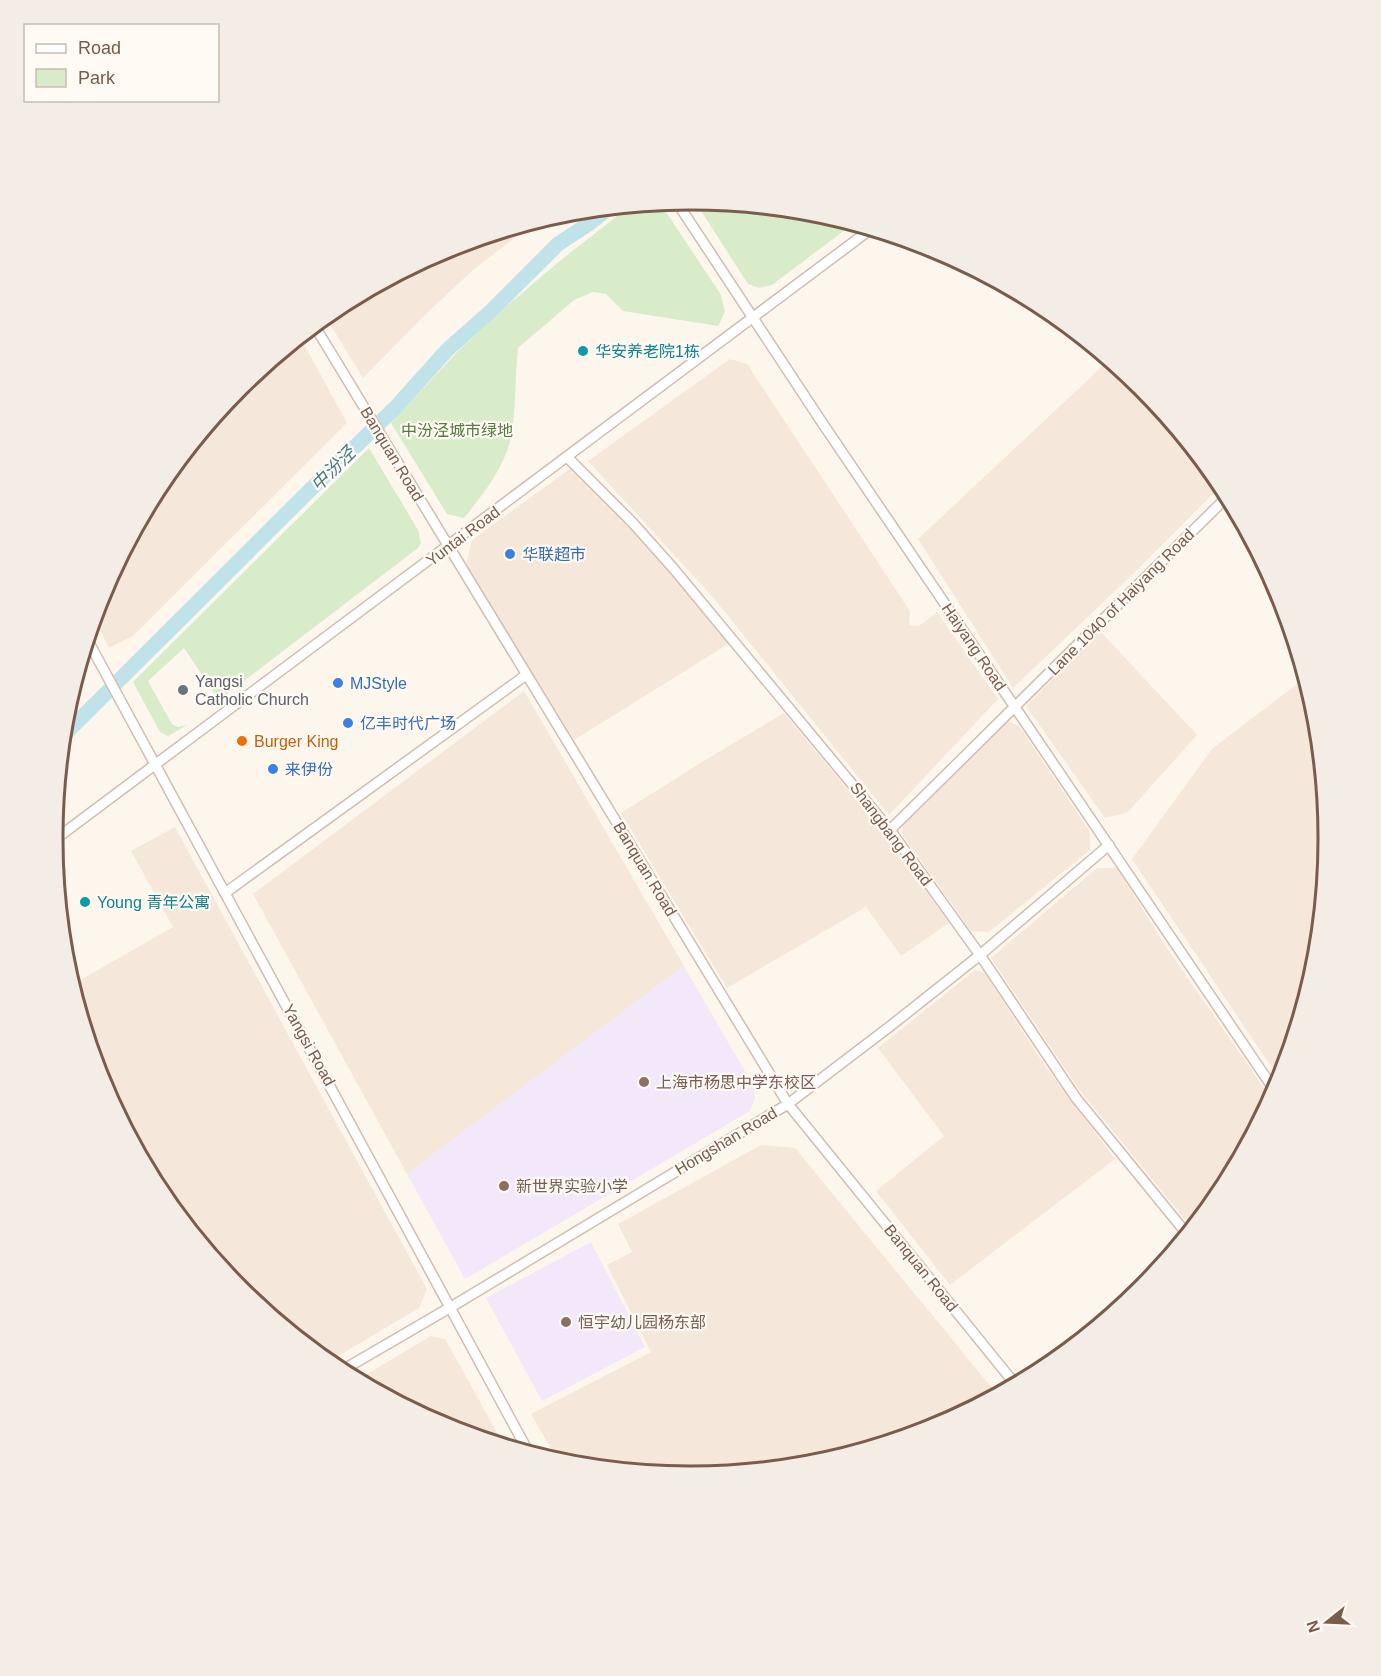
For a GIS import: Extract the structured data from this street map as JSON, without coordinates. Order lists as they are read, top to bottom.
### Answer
{
  "streets": {
    "street": [
      "Banquan Road",
      "Yuntai Road",
      "Lane 1040 of Haiyang Road",
      "Haiyang Road",
      "Shangbang Road",
      "Yangsi Road",
      "Hongshan Road"
    ]
  },
  "crossings": [
    ["Banquan Road", "Yuntai Road"],
    ["Banquan Road", "Hongshan Road"],
    ["Yuntai Road", "Haiyang Road"],
    ["Yuntai Road", "Shangbang Road"],
    ["Yuntai Road", "Yangsi Road"],
    ["Lane 1040 of Haiyang Road", "Haiyang Road"],
    ["Lane 1040 of Haiyang Road", "Shangbang Road"],
    ["Haiyang Road", "Hongshan Road"],
    ["Shangbang Road", "Hongshan Road"],
    ["Yangsi Road", "Hongshan Road"]
  ],
  "water": ["中汾泾"],
  "parks": ["中汾泾城市绿地"],
  "places": [
    "华安养老院1栋",
    "华联超市",
    "MJStyle",
    "Yangsi Catholic Church",
    "亿丰时代广场",
    "Burger King",
    "来伊份",
    "Young 青年公寓",
    "上海市杨思中学东校区",
    "新世界实验小学",
    "恒宇幼儿园杨东部"
  ],
  "legend": ["Road", "Park"],
  "north": "left"
}
